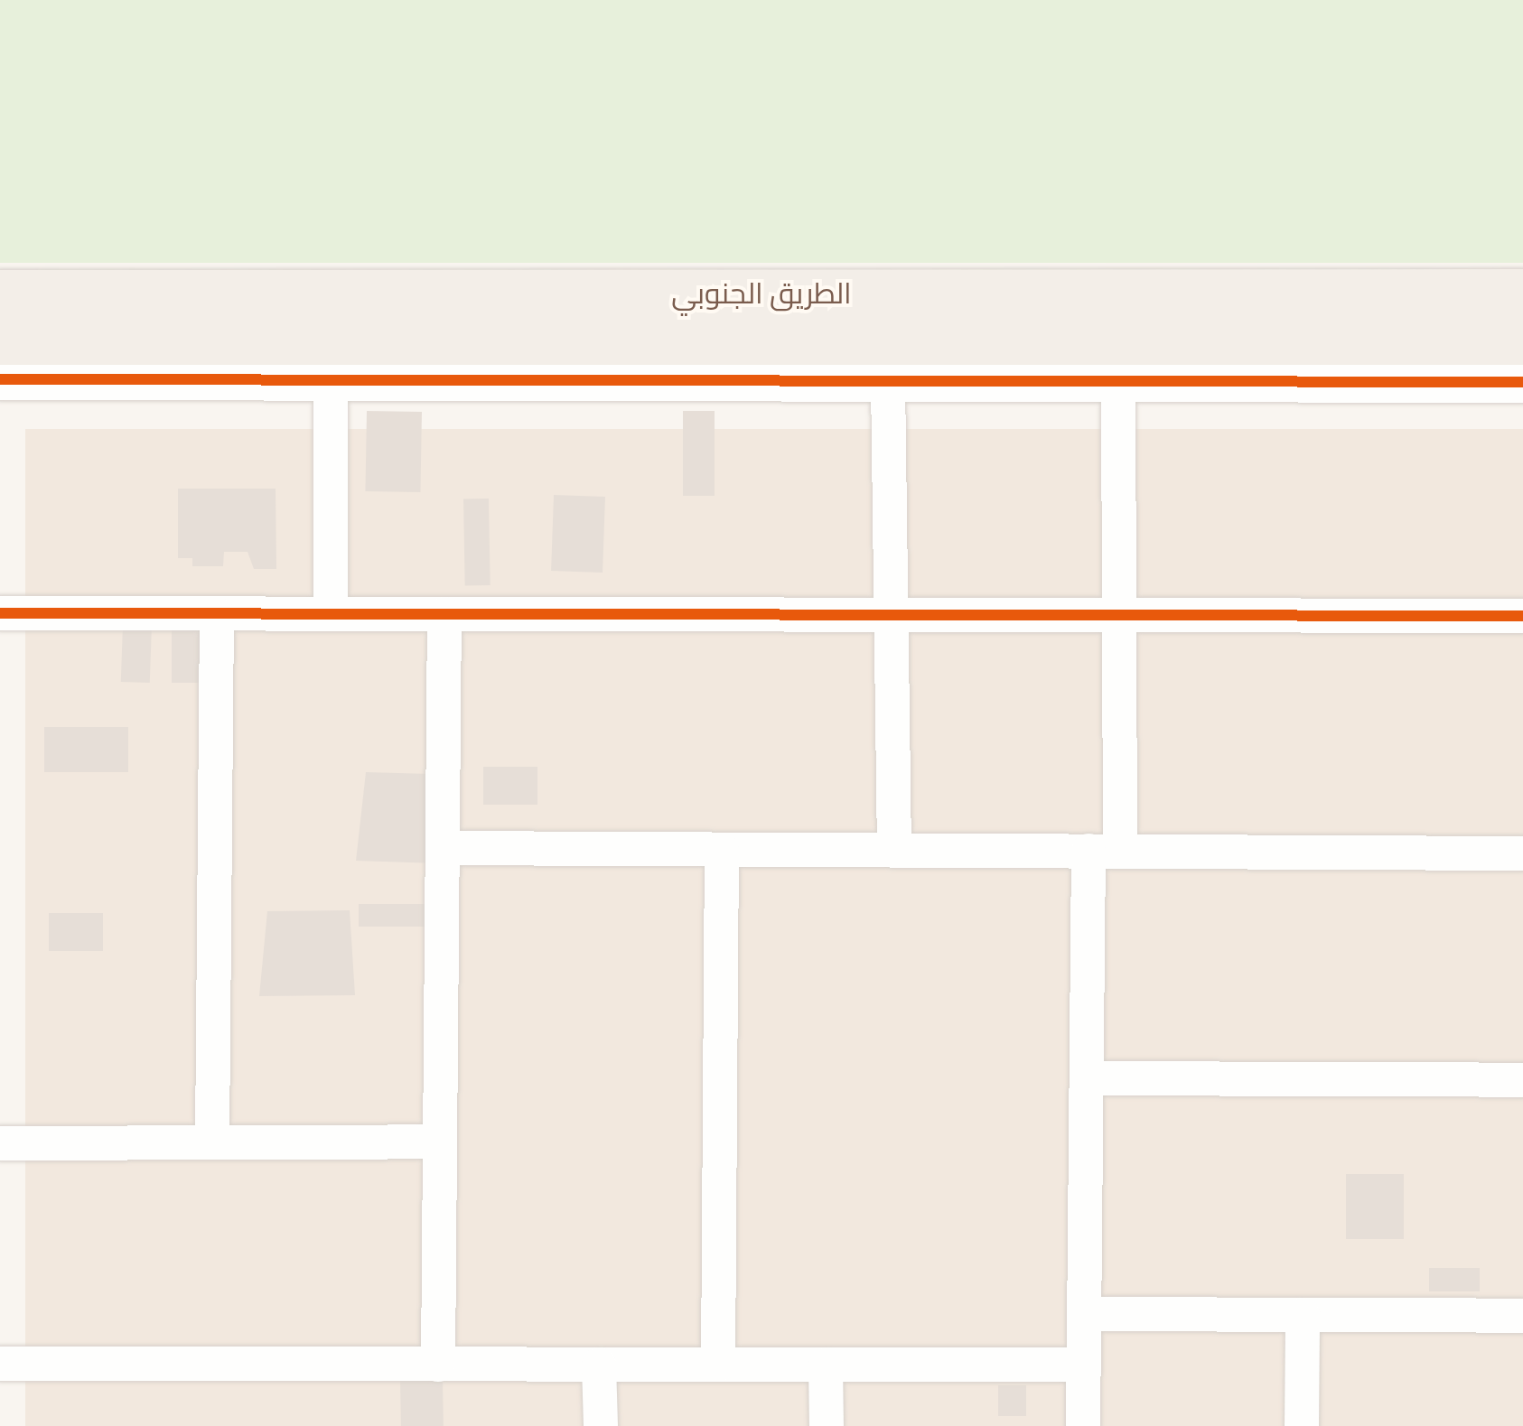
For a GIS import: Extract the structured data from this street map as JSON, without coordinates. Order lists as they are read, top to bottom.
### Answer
{
  "streets": {
    "main road": ["الطريق الجنوبي"]
  }
}
